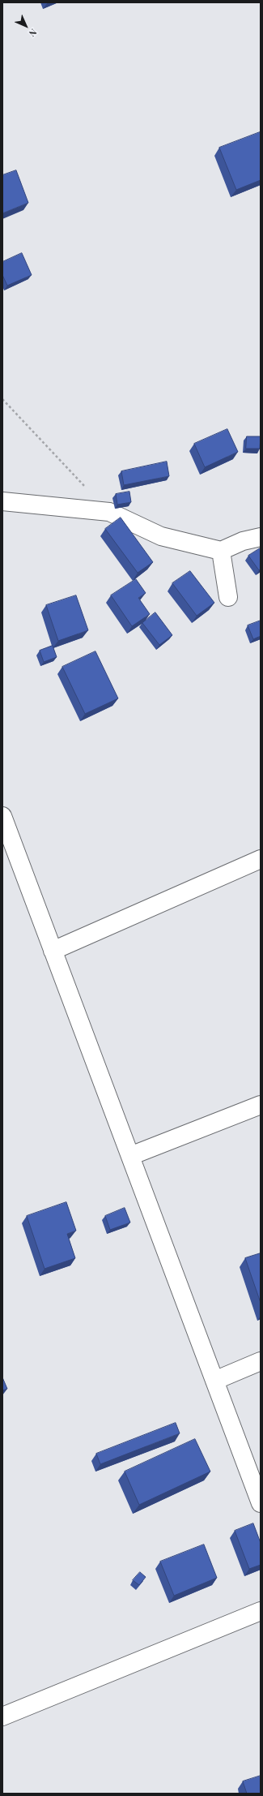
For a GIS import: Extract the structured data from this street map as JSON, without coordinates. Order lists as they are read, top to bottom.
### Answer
{
  "north": "bottom right"
}
